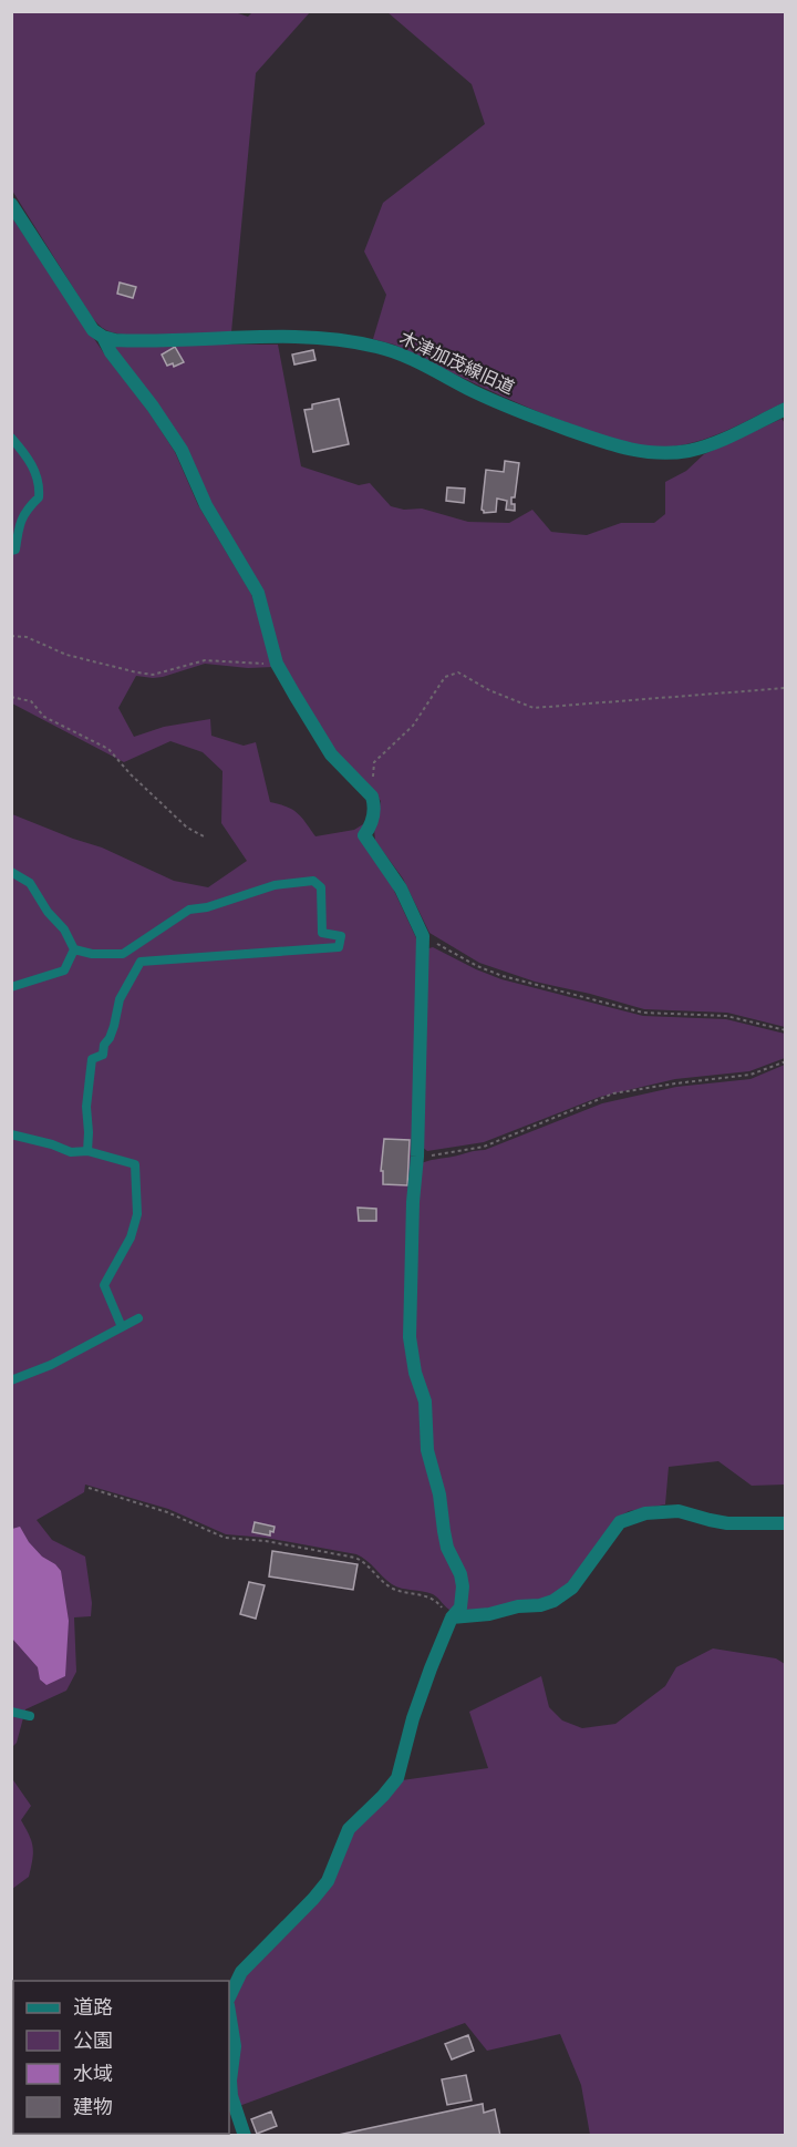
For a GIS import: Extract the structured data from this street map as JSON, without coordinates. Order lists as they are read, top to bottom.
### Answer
{
  "streets": {
    "street": ["木津加茂線旧道"]
  },
  "legend": [
    "道路",
    "公園",
    "水域",
    "建物"
  ]
}
